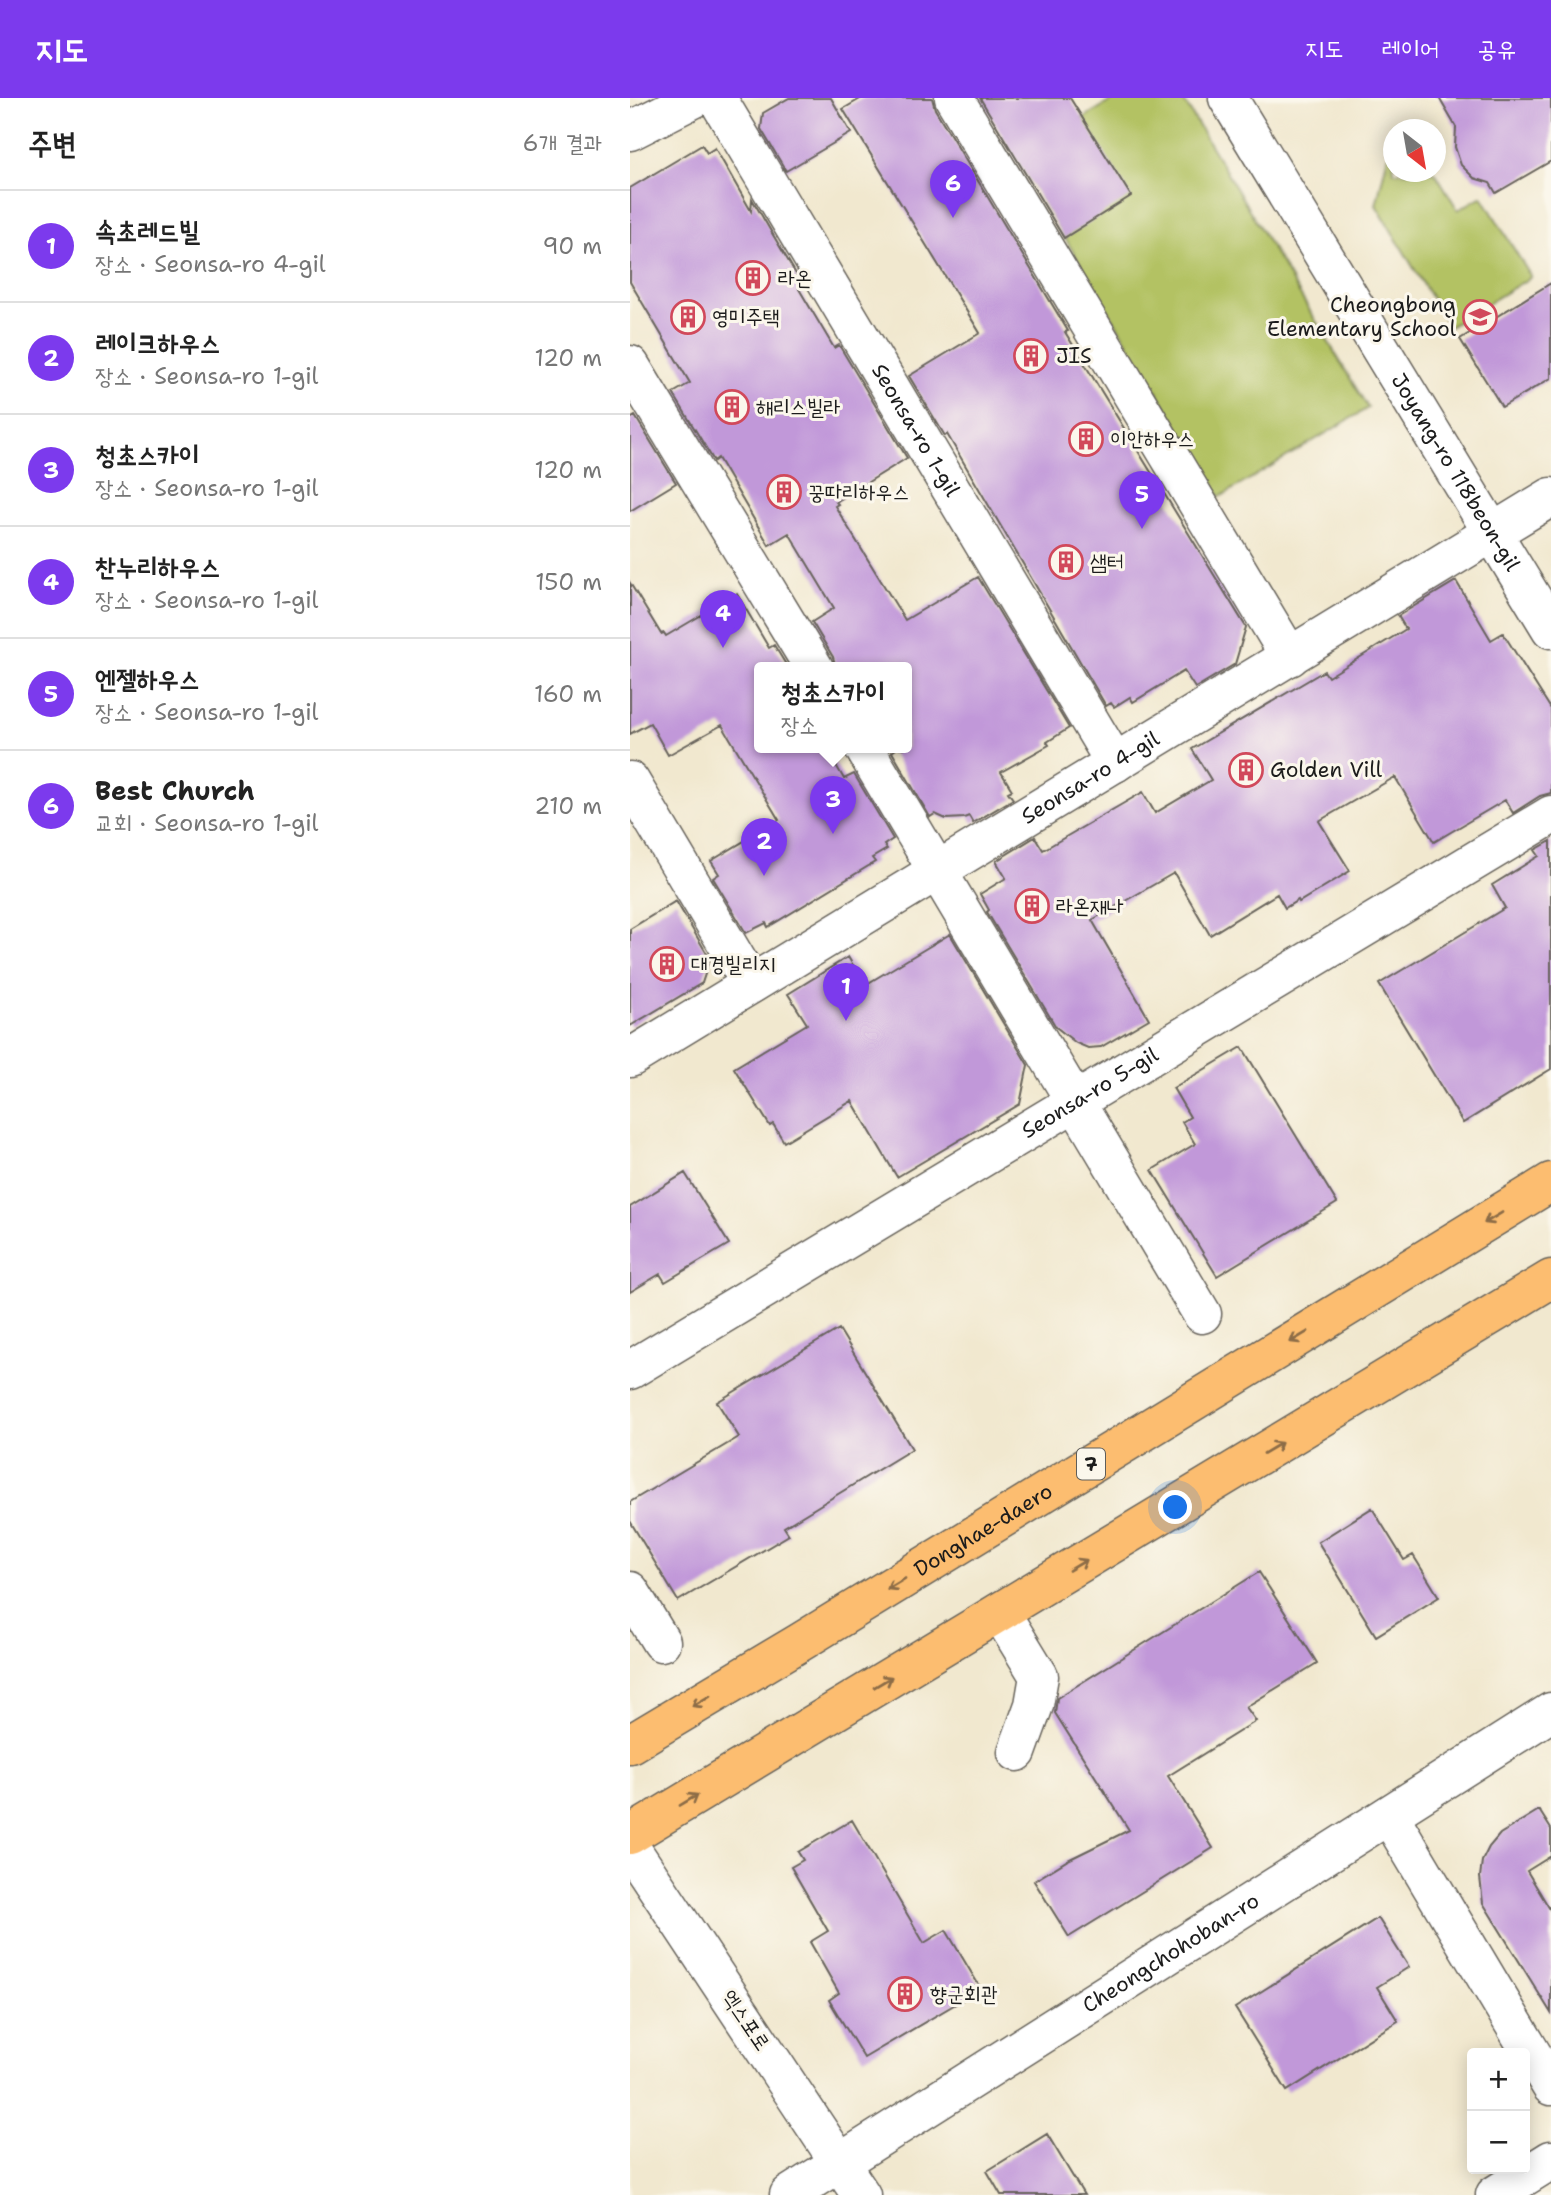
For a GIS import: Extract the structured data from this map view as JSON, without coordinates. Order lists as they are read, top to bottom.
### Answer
{
  "streets": {
    "main road": ["7", "Donghae-daero"],
    "street": [
      "Seonsa-ro 1-gil",
      "Joyang-ro 118beon-gil",
      "Seonsa-ro 4-gil",
      "Seonsa-ro 5-gil",
      "Cheongchohoban-ro",
      "엑스포로"
    ]
  },
  "crossings": [
    ["Seonsa-ro 1-gil", "Seonsa-ro 4-gil"],
    ["Joyang-ro 118beon-gil", "Seonsa-ro 4-gil"],
    ["Cheongchohoban-ro", "엑스포로"]
  ],
  "places": {
    "building": [
      "라온",
      "영미주택",
      "JIS",
      "해리스빌라",
      "이안하우스",
      "꿍따리하우스",
      "샘터",
      "Golden Vill",
      "라온재나",
      "대경빌리지",
      "향군회관"
    ],
    "school or university": ["Cheongbong Elementary School"]
  },
  "north": "bottom right",
  "page": {
    "header": "지도",
    "nav": ["지도", "레이어", "공유"],
    "heading": ["주변", "6개 결과"],
    "pins": [
      "6",
      "5",
      "4",
      "3",
      "2",
      "1"
    ],
    "list": [
      {
        "mark": "1",
        "name": "속초레드빌",
        "note": "장소 · Seonsa-ro 4-gil",
        "value": "90 m"
      },
      {
        "mark": "2",
        "name": "레이크하우스",
        "note": "장소 · Seonsa-ro 1-gil",
        "value": "120 m"
      },
      {
        "mark": "3",
        "name": "청초스카이",
        "note": "장소 · Seonsa-ro 1-gil",
        "value": "120 m"
      },
      {
        "mark": "4",
        "name": "찬누리하우스",
        "note": "장소 · Seonsa-ro 1-gil",
        "value": "150 m"
      },
      {
        "mark": "5",
        "name": "엔젤하우스",
        "note": "장소 · Seonsa-ro 1-gil",
        "value": "160 m"
      },
      {
        "mark": "6",
        "name": "Best Church",
        "note": "교회 · Seonsa-ro 1-gil",
        "value": "210 m"
      }
    ],
    "popup": ["청초스카이", "장소"],
    "map_buttons": ["+", "−"]
  }
}
